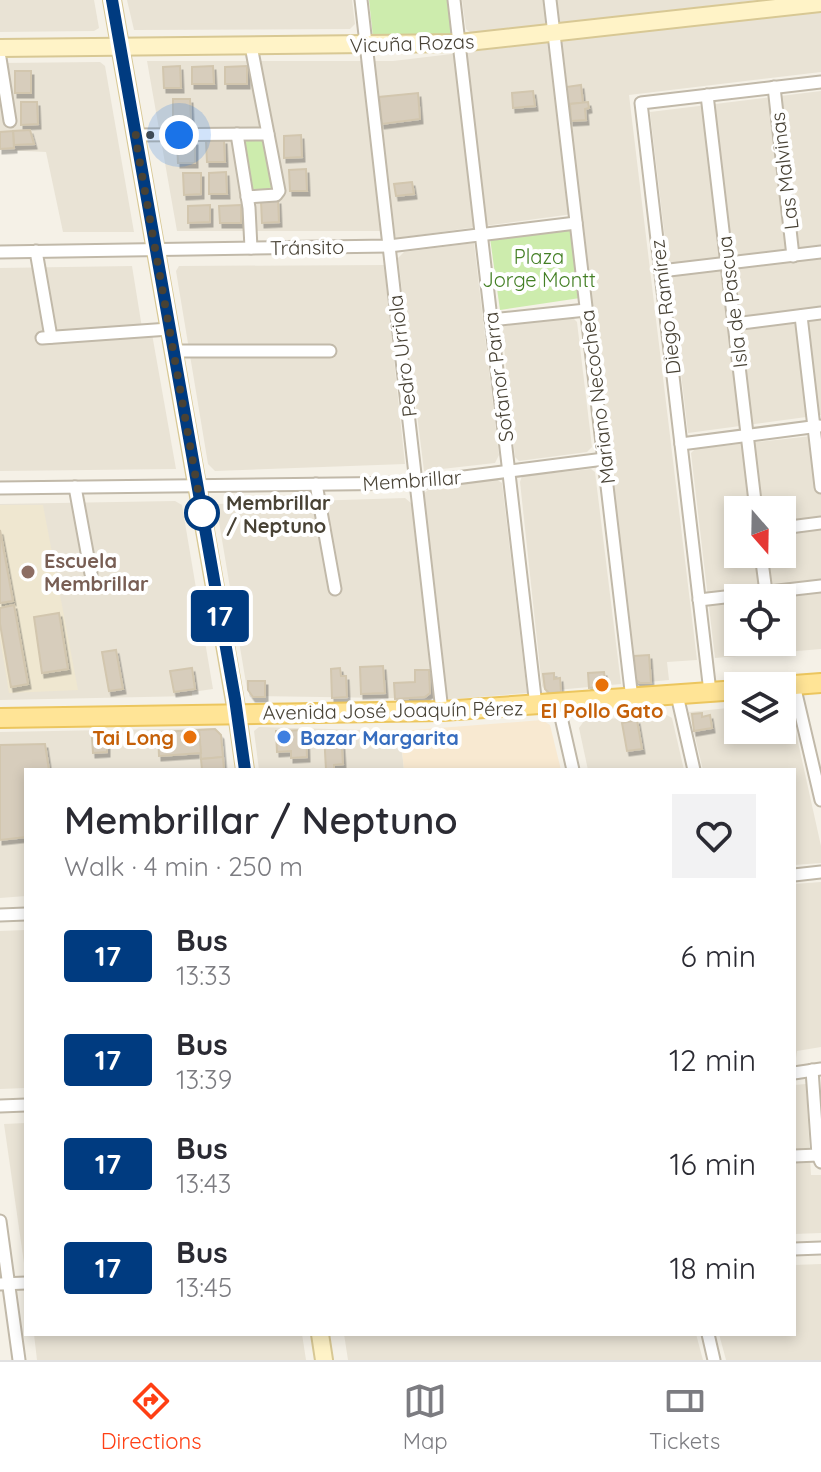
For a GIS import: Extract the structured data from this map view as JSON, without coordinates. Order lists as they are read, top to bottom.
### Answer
{
  "streets": {
    "main road": ["Avenida José Joaquín Pérez"],
    "street": [
      "Vicuña Rozas",
      "Las Malvinas",
      "Tránsito",
      "Isla de Pascua",
      "Diego Ramírez",
      "Pedro Urriola",
      "Sofanor Parra",
      "Mariano Necochea",
      "Membrillar"
    ]
  },
  "crossings": [
    ["Vicuña Rozas", "Pedro Urriola"],
    ["Vicuña Rozas", "Sofanor Parra"],
    ["Vicuña Rozas", "Mariano Necochea"],
    ["Las Malvinas", "Diego Ramírez"],
    ["Tránsito", "Pedro Urriola"],
    ["Tránsito", "Sofanor Parra"],
    ["Tránsito", "Mariano Necochea"],
    ["Isla de Pascua", "Diego Ramírez"],
    ["Diego Ramírez", "Avenida José Joaquín Pérez"],
    ["Pedro Urriola", "Membrillar"],
    ["Pedro Urriola", "Avenida José Joaquín Pérez"],
    ["Sofanor Parra", "Membrillar"],
    ["Sofanor Parra", "Avenida José Joaquín Pérez"],
    ["Mariano Necochea", "Membrillar"],
    ["Mariano Necochea", "Avenida José Joaquín Pérez"]
  ],
  "parks": ["Plaza Jorge Montt"],
  "places": [
    "Membrillar / Neptuno",
    "Escuela Membrillar",
    "El Pollo Gato",
    "Tai Long",
    "Bazar Margarita"
  ],
  "lines": ["bus line 17"],
  "north": "bottom",
  "page": {
    "on_map": "17",
    "heading": ["Membrillar / Neptuno", "Walk · 4 min · 250 m"],
    "list": [
      {
        "mark": "17",
        "name": "Bus",
        "note": "13:33",
        "value": "6 min"
      },
      {
        "mark": "17",
        "name": "Bus",
        "note": "13:39",
        "value": "12 min"
      },
      {
        "mark": "17",
        "name": "Bus",
        "note": "13:43",
        "value": "16 min"
      },
      {
        "mark": "17",
        "name": "Bus",
        "note": "13:45",
        "value": "18 min"
      }
    ],
    "tabs": ["Directions", "Map", "Tickets"]
  }
}
